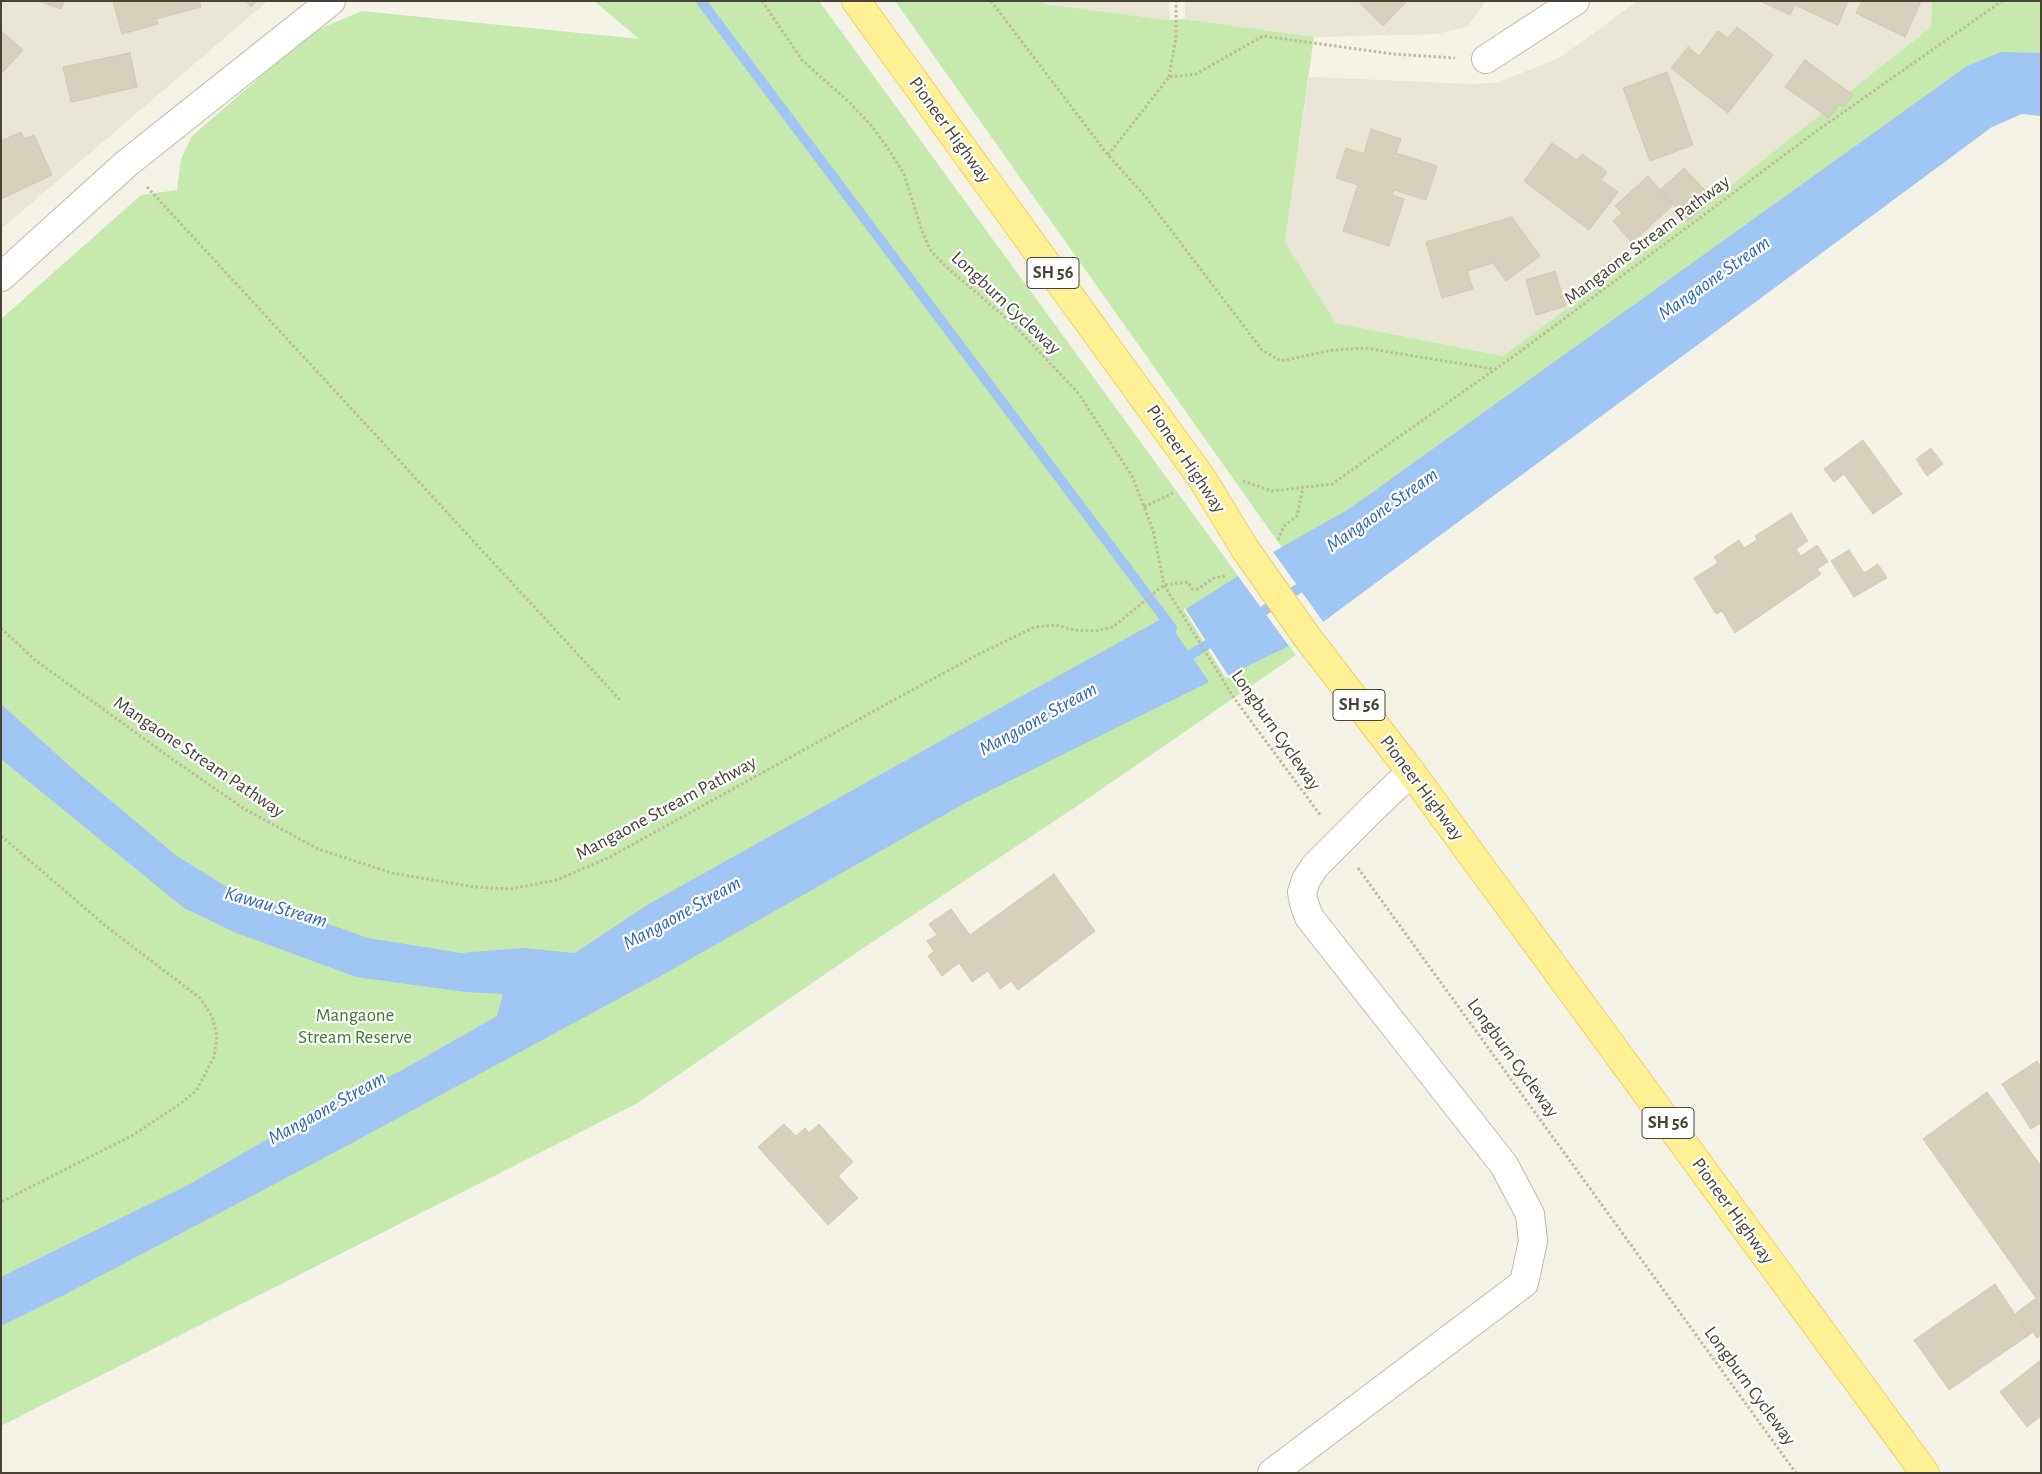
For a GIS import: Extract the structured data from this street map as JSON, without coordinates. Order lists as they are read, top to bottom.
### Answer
{
  "streets": {
    "main road": ["Pioneer Highway", "SH 56"],
    "path": ["Mangaone Stream Pathway", "Longburn Cycleway"]
  },
  "crossings": [
    ["Mangaone Stream Pathway", "Longburn Cycleway"]
  ],
  "water": ["Mangaone Stream", "Kawau Stream"],
  "parks": ["Mangaone Stream Reserve"]
}
